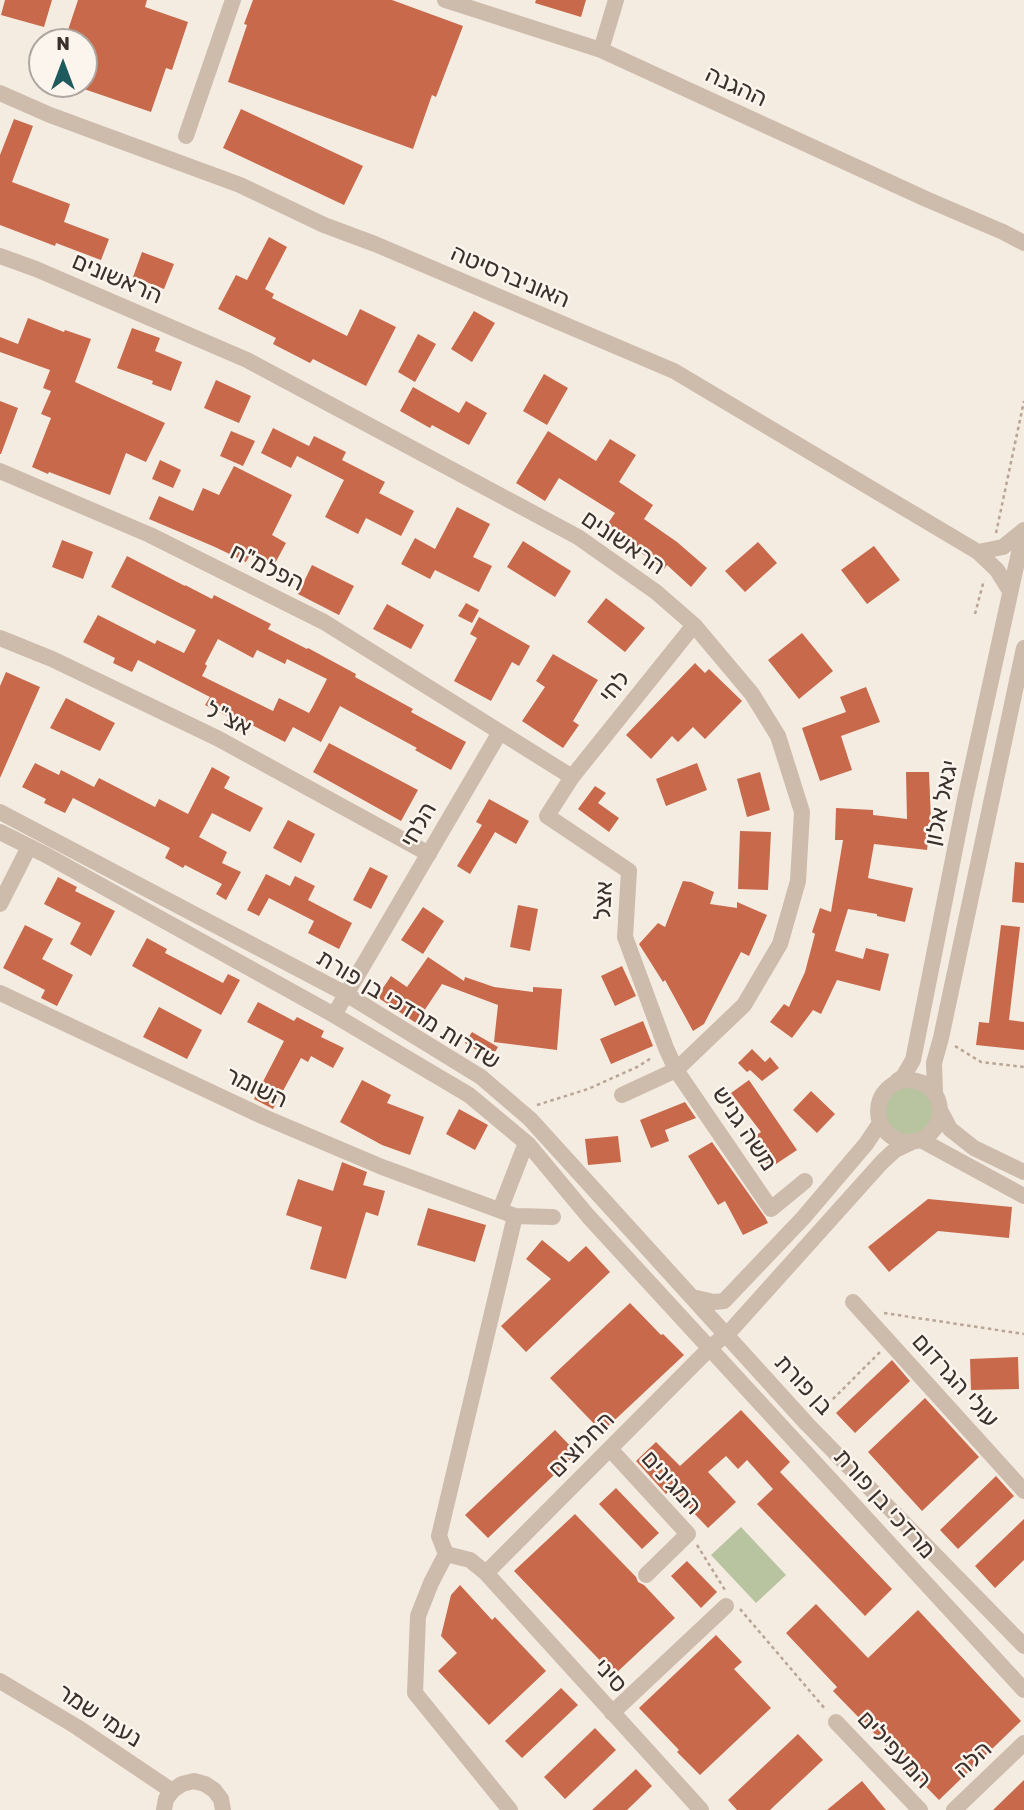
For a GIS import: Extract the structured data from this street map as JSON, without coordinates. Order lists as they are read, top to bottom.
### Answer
{
  "streets": {
    "street": [
      "ההגנה",
      "האוניברסיטה",
      "הראשונים",
      "הפלמ\"ח",
      "לחי",
      "אצ\"ל",
      "יגאל אלון",
      "הלחי",
      "אצל",
      "שדרות מרדכי בן פורת",
      "השומר",
      "משה גניש",
      "עולי הגרדום",
      "בן פורת",
      "החלוצים",
      "המגינים",
      "מרדכי בן פורת",
      "סיני",
      "נעמי שמר",
      "המעפילים",
      "הלה"
    ]
  },
  "crossings": [
    ["האוניברסיטה", "יגאל אלון"],
    ["הראשונים", "לחי"],
    ["הראשונים", "אצל"],
    ["הראשונים", "משה גניש"],
    ["הפלמ\"ח", "הלחי"],
    ["לחי", "אצל"],
    ["אצ\"ל", "הלחי"],
    ["הלחי", "שדרות מרדכי בן פורת"],
    ["אצל", "משה גניש"],
    ["שדרות מרדכי בן פורת", "בן פורת"],
    ["שדרות מרדכי בן פורת", "החלוצים"],
    ["שדרות מרדכי בן פורת", "מרדכי בן פורת"],
    ["החלוצים", "המגינים"],
    ["החלוצים", "מרדכי בן פורת"],
    ["החלוצים", "סיני"]
  ],
  "north": "top"
}
